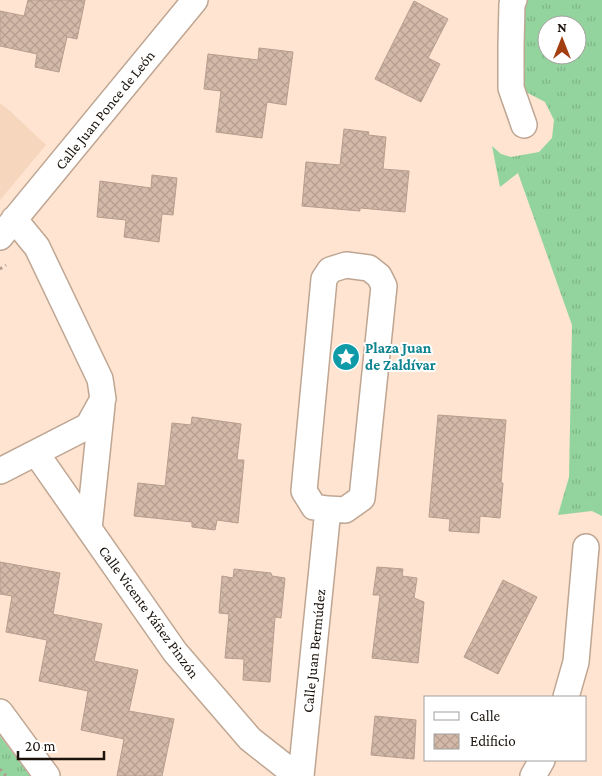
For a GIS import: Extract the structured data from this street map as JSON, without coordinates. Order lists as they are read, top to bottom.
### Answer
{
  "streets": {
    "street": ["Calle Juan Ponce de León", "Calle Vicente Yáñez Pinzón", "Calle Juan Bermúdez"]
  },
  "places": {
    "place": ["Plaza Juan de Zaldívar"]
  },
  "legend": ["Calle", "Edificio"],
  "scale_bar": "20 m",
  "north": "top"
}
